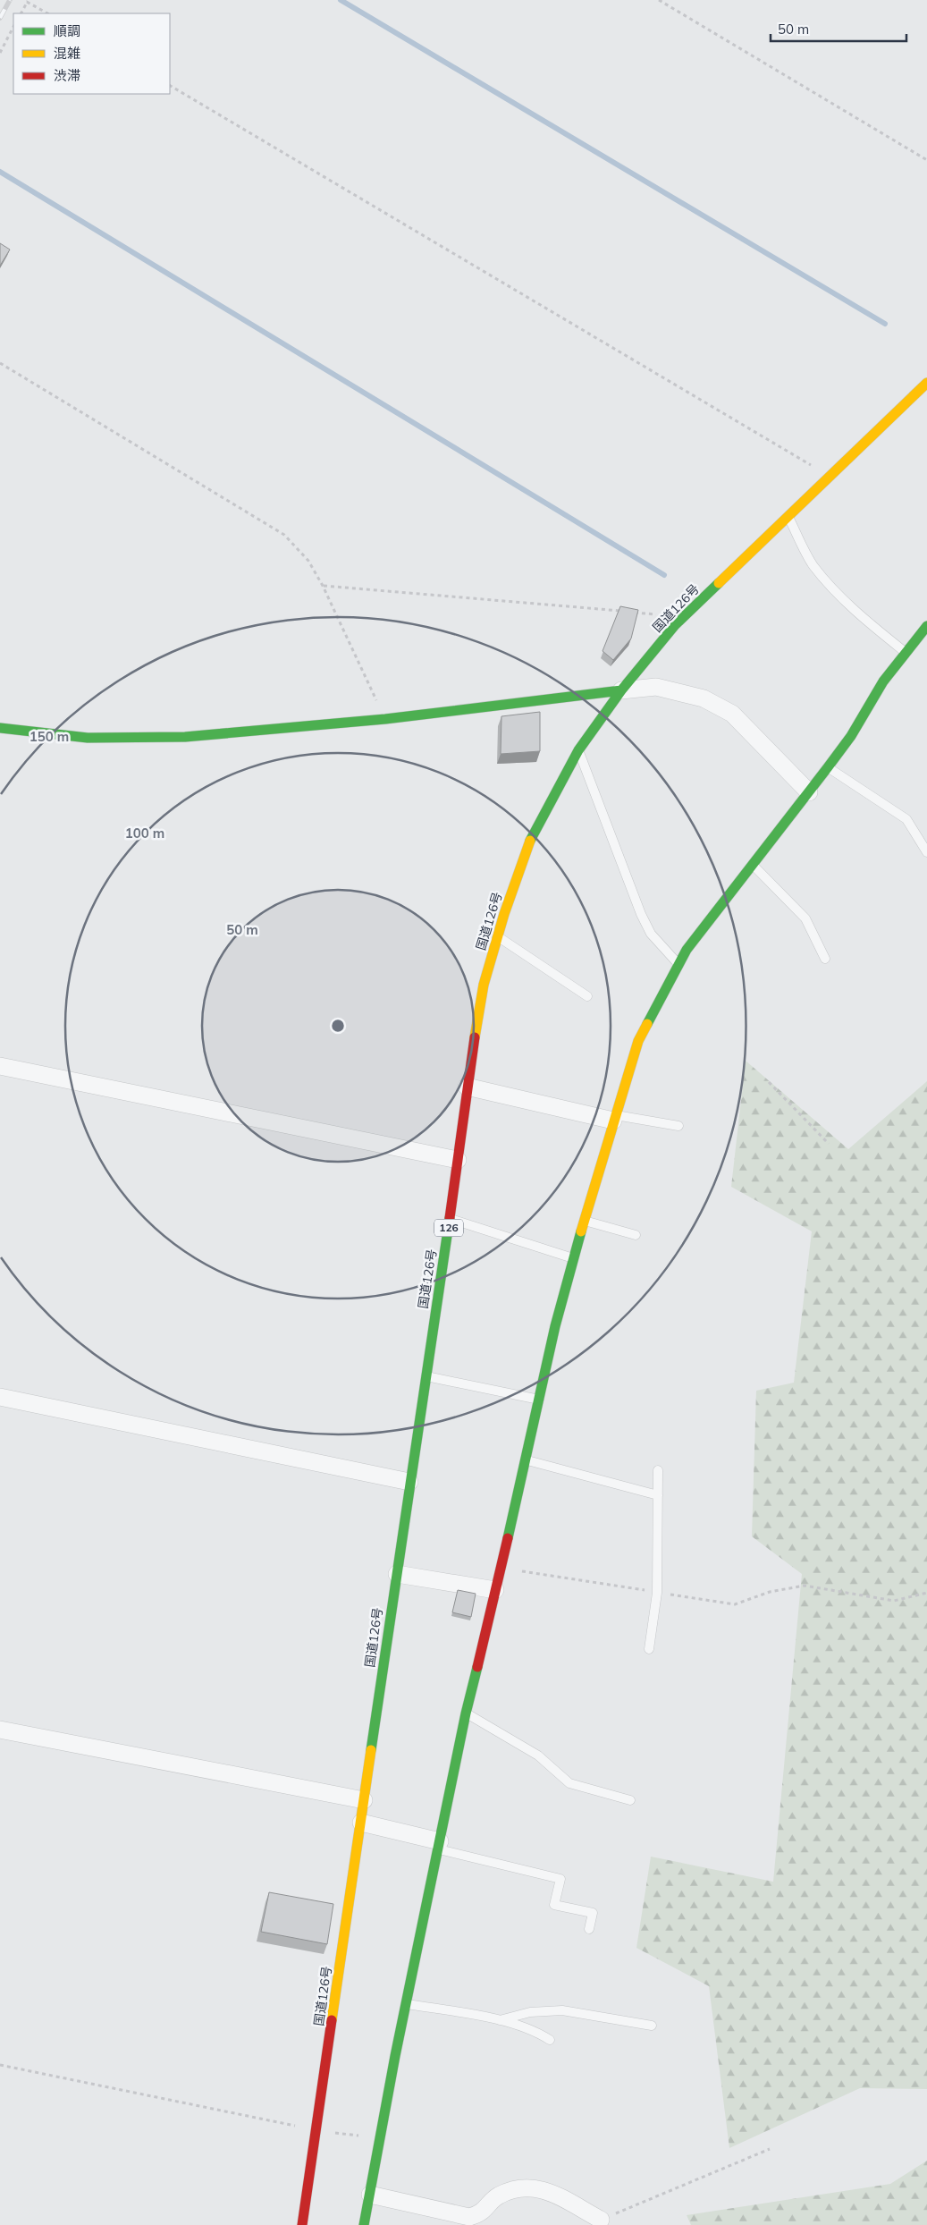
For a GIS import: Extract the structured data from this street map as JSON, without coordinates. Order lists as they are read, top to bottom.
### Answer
{
  "streets": {
    "main road": ["国道126号", "126"]
  },
  "legend": ["順調", "混雑", "渋滞"],
  "scale_bar": "50 m",
  "rings": ["150 m", "100 m", "50 m"]
}
